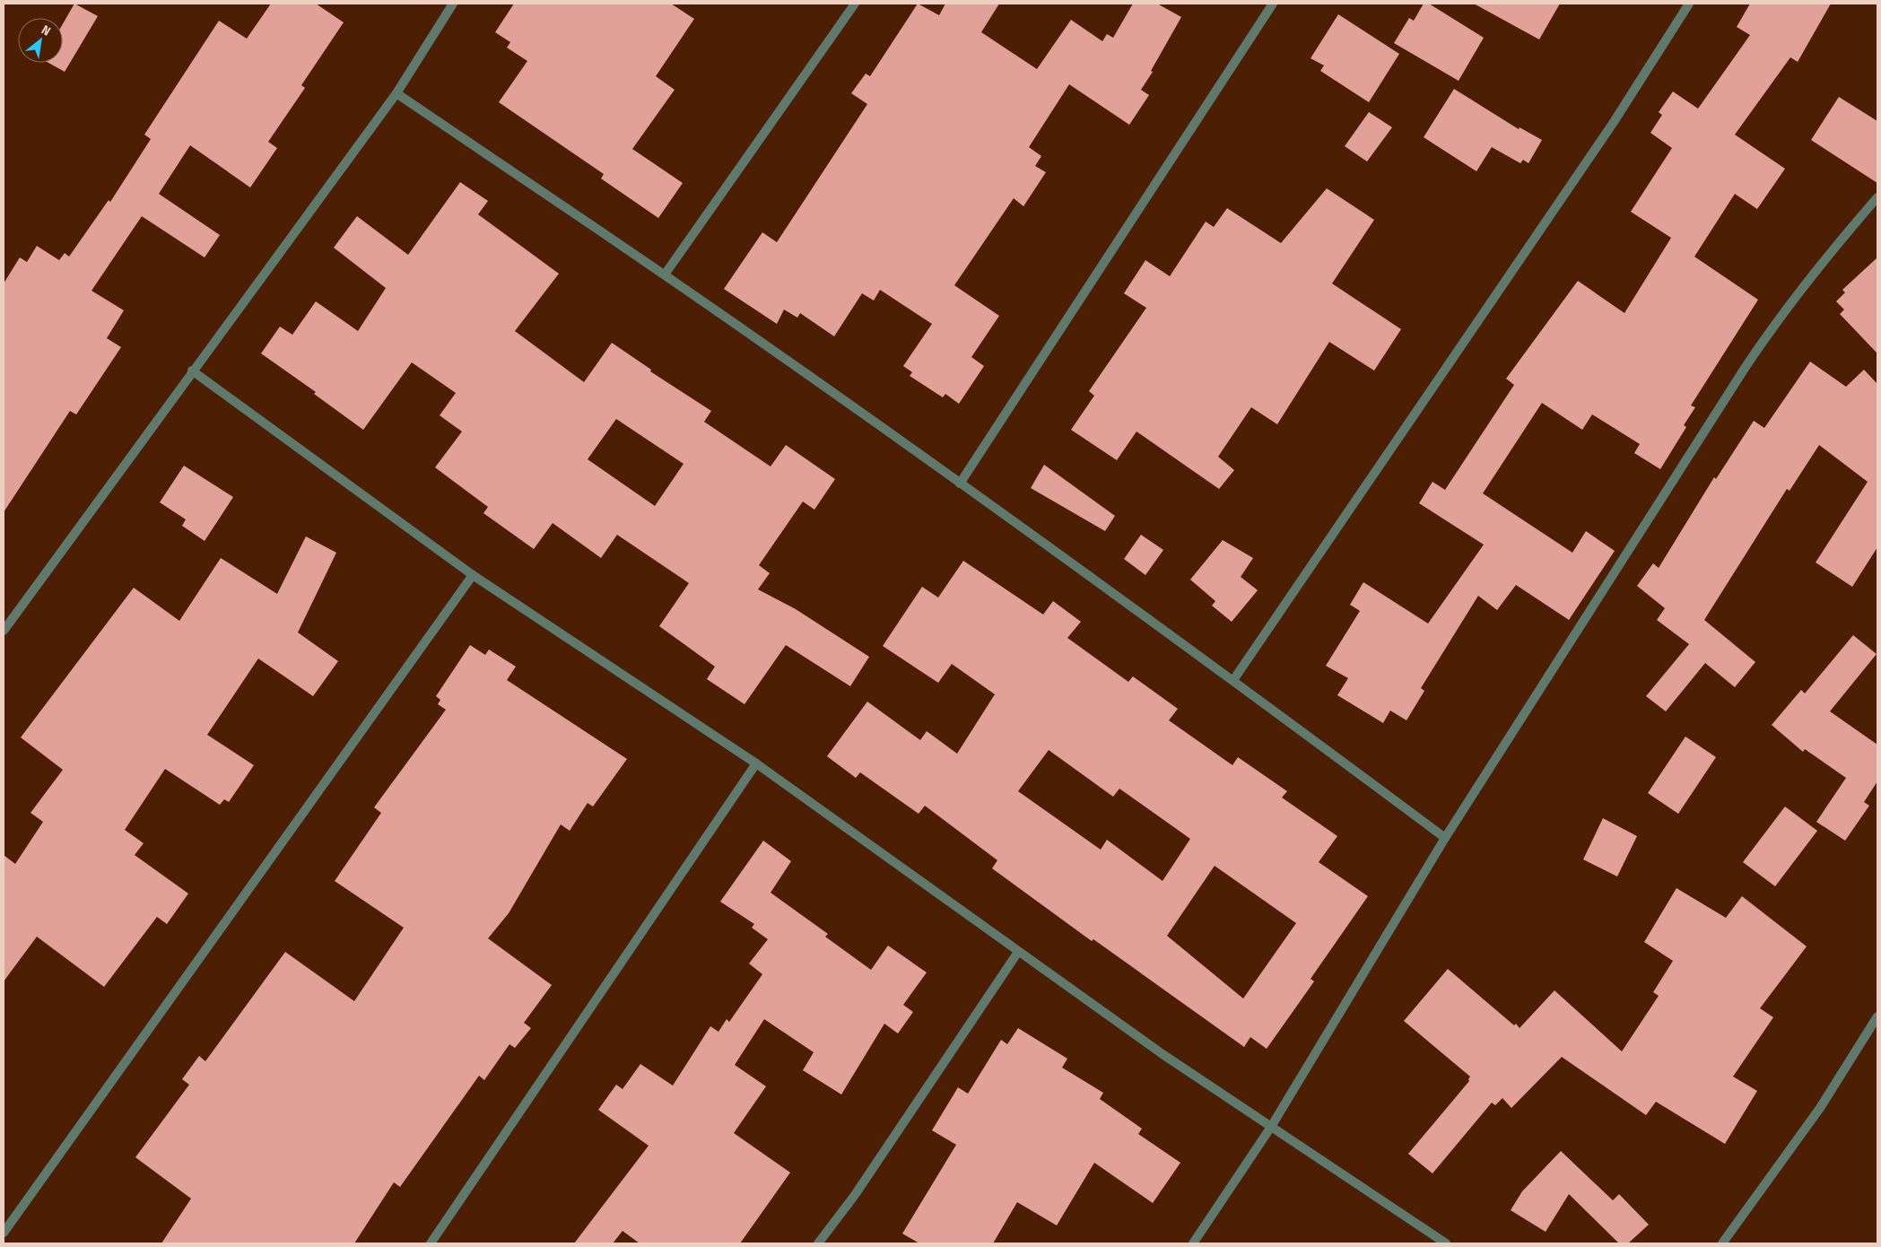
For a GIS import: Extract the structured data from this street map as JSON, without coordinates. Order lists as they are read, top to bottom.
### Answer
{
  "north": "top right"
}
